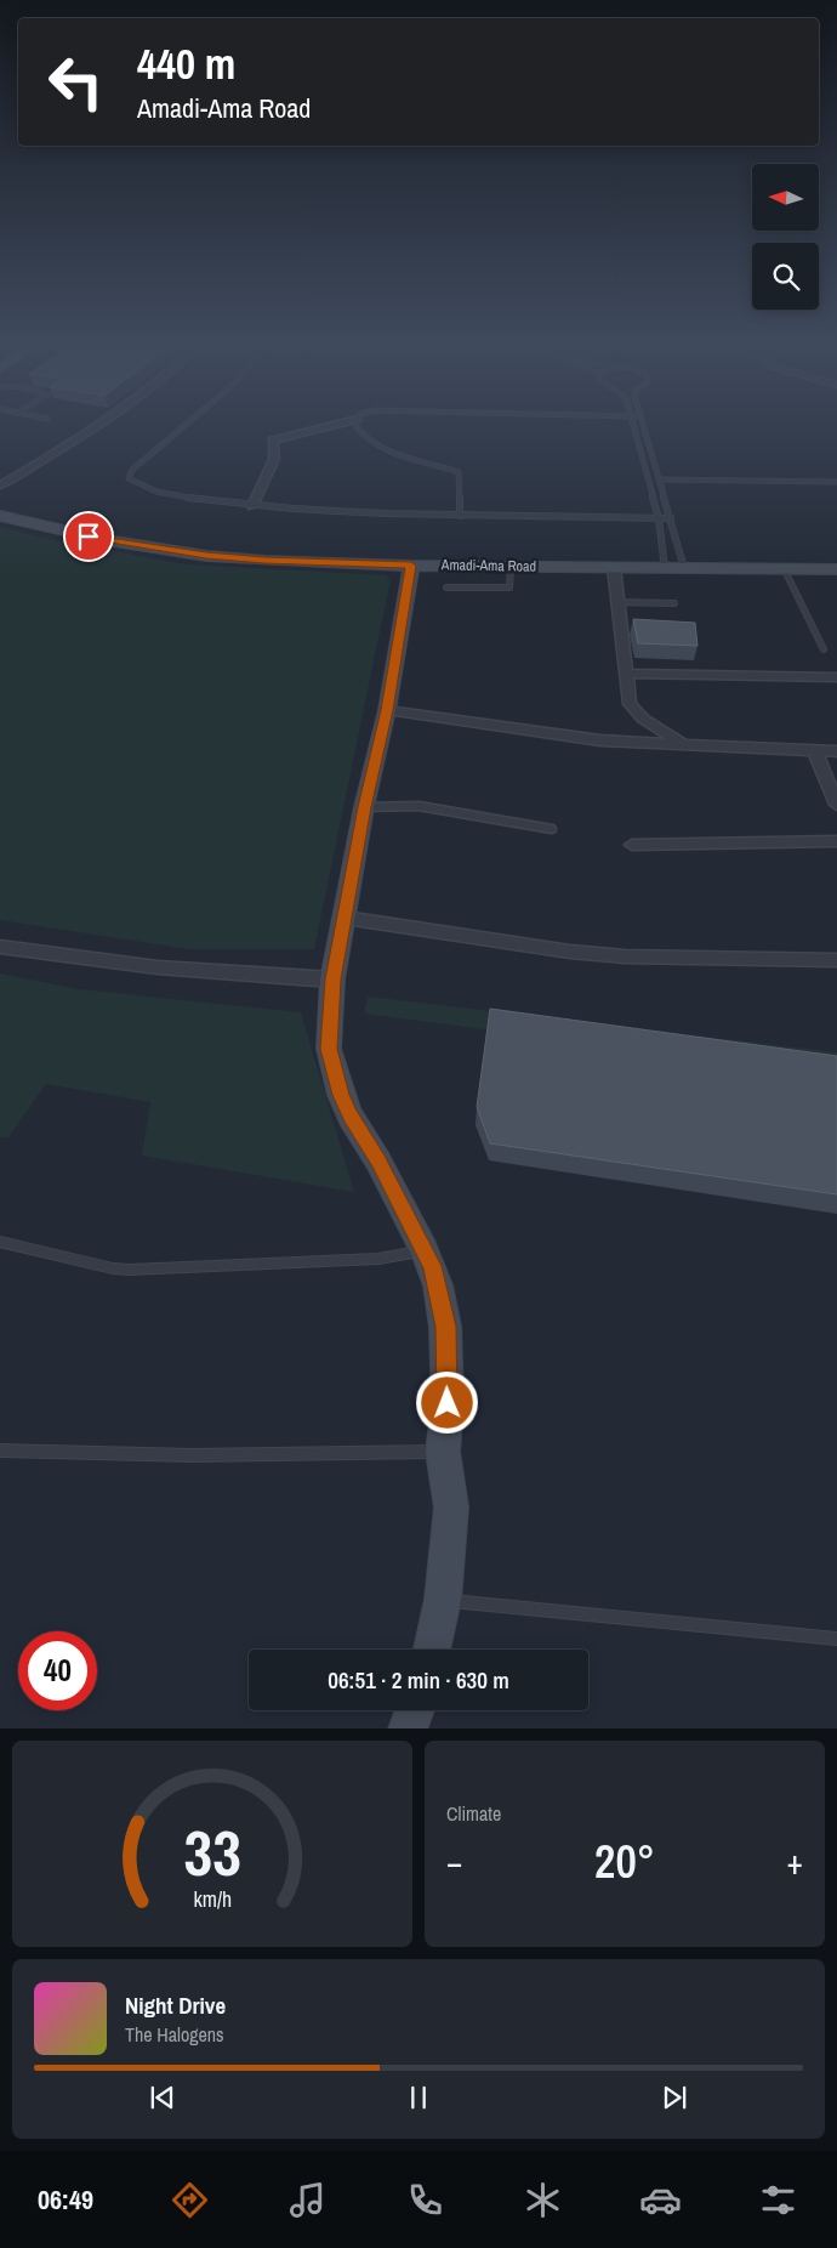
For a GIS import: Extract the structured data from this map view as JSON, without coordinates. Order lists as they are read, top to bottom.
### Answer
{
  "streets": {
    "street": ["Amadi-Ama Road"]
  },
  "north": "left",
  "page": {
    "turn": ["440 m", "Amadi-Ama Road"],
    "limit": "40",
    "trip": "06:51 · 2 min · 630 m",
    "tile": "Climate",
    "heat": ["−", "20°", "+"],
    "song": ["Night Drive", "The Halogens"],
    "tabs": "06:49",
    "gauge": ["33", "km/h"]
  }
}
